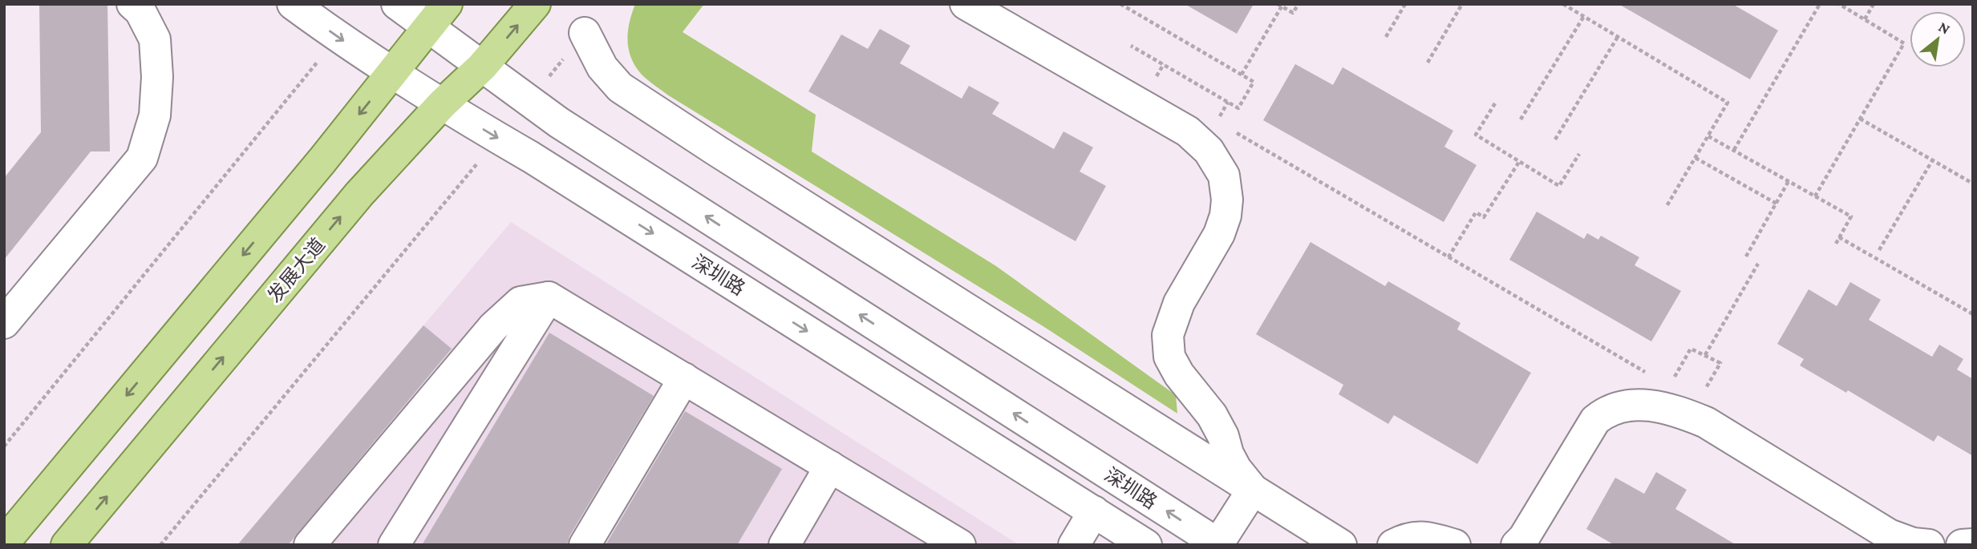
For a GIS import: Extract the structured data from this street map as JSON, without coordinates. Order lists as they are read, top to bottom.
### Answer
{
  "streets": {
    "main road": ["发展大道"],
    "street": ["深圳路"]
  },
  "crossings": [
    ["发展大道", "深圳路"]
  ],
  "north": "top right"
}
